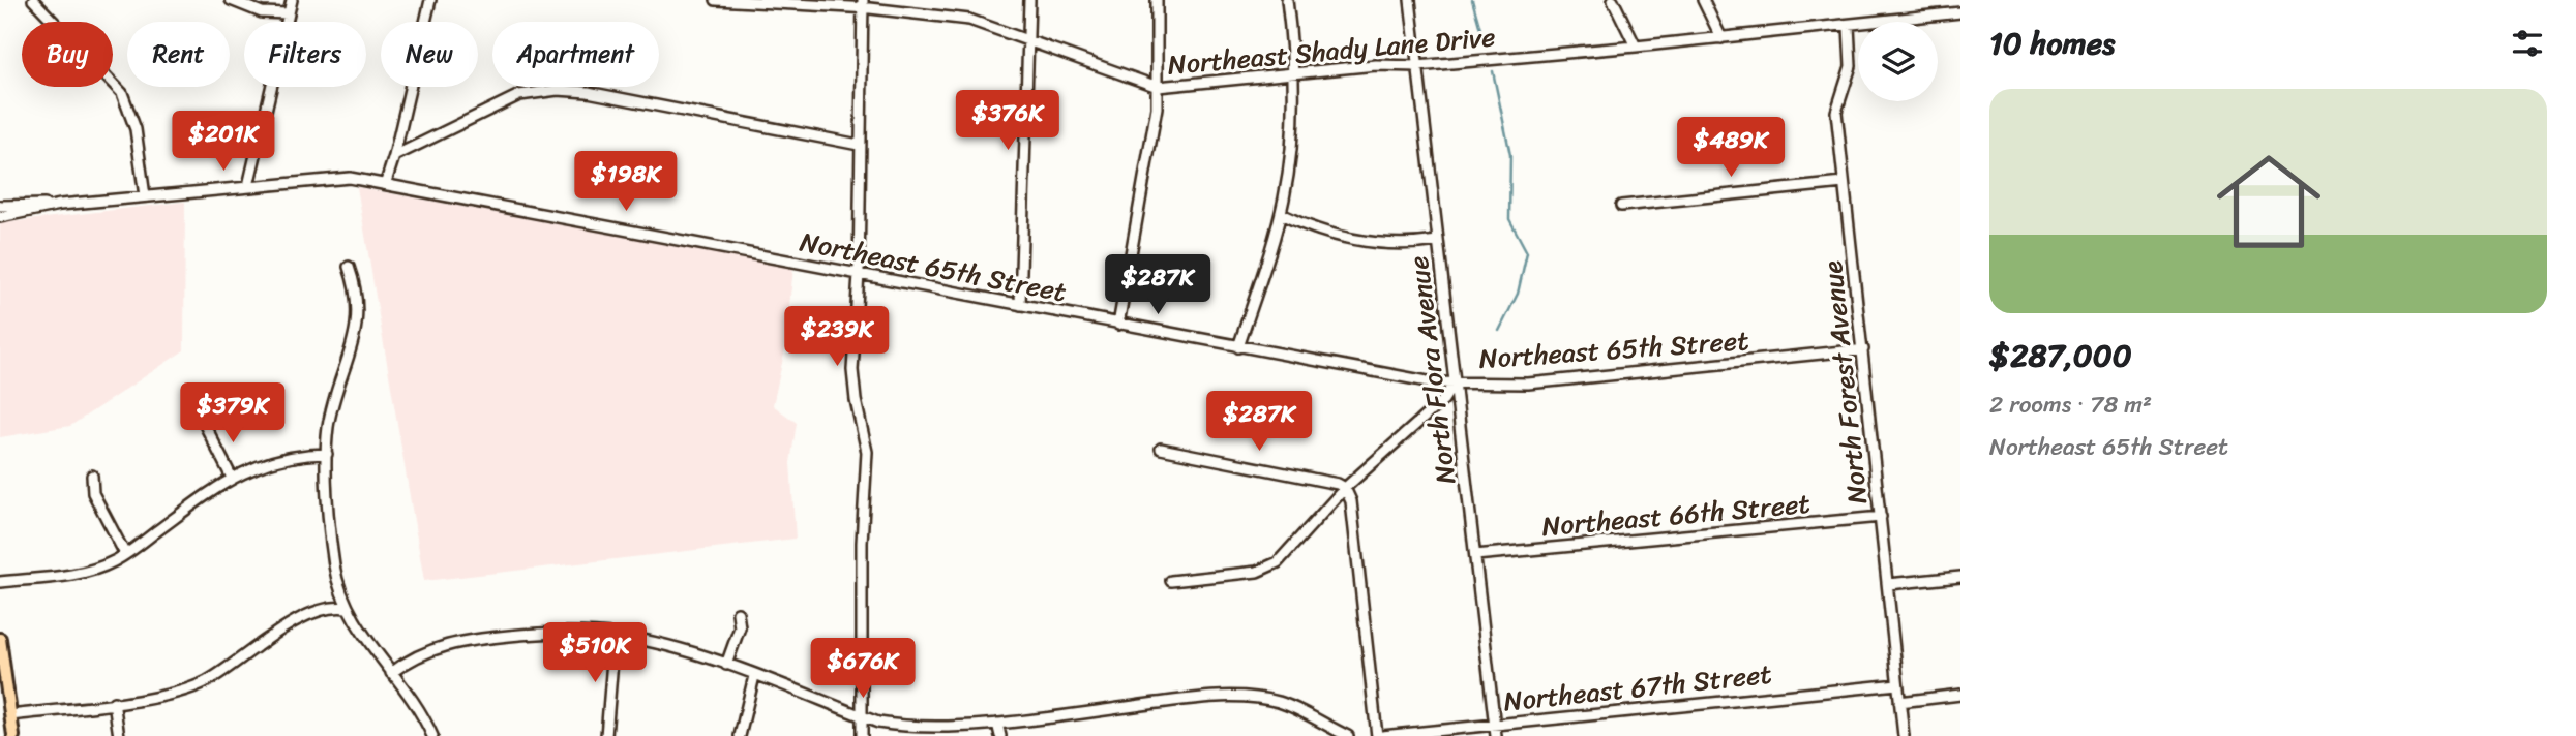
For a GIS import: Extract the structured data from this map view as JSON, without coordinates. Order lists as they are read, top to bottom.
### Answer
{
  "streets": {
    "street": [
      "Northeast Shady Lane Drive",
      "Northeast 65th Street",
      "North Flora Avenue",
      "North Forest Avenue",
      "Northeast 66th Street",
      "Northeast 67th Street"
    ]
  },
  "crossings": [
    ["Northeast Shady Lane Drive", "North Flora Avenue"],
    ["Northeast Shady Lane Drive", "North Forest Avenue"],
    ["Northeast 65th Street", "North Flora Avenue"],
    ["Northeast 65th Street", "North Forest Avenue"],
    ["North Flora Avenue", "Northeast 66th Street"],
    ["North Flora Avenue", "Northeast 67th Street"],
    ["North Forest Avenue", "Northeast 66th Street"],
    ["North Forest Avenue", "Northeast 67th Street"]
  ],
  "page": {
    "heading": "10 homes",
    "chip": [
      "Buy",
      "Rent",
      "Filters",
      "New",
      "Apartment"
    ],
    "list": [
      {
        "name": "$287,000",
        "note": "2 rooms · 78 m² · Northeast 65th Street"
      }
    ],
    "price": [
      "$376K",
      "$201K",
      "$489K",
      "$198K",
      "$287K",
      "$239K",
      "$379K",
      "$287K",
      "$510K",
      "$676K"
    ]
  }
}
